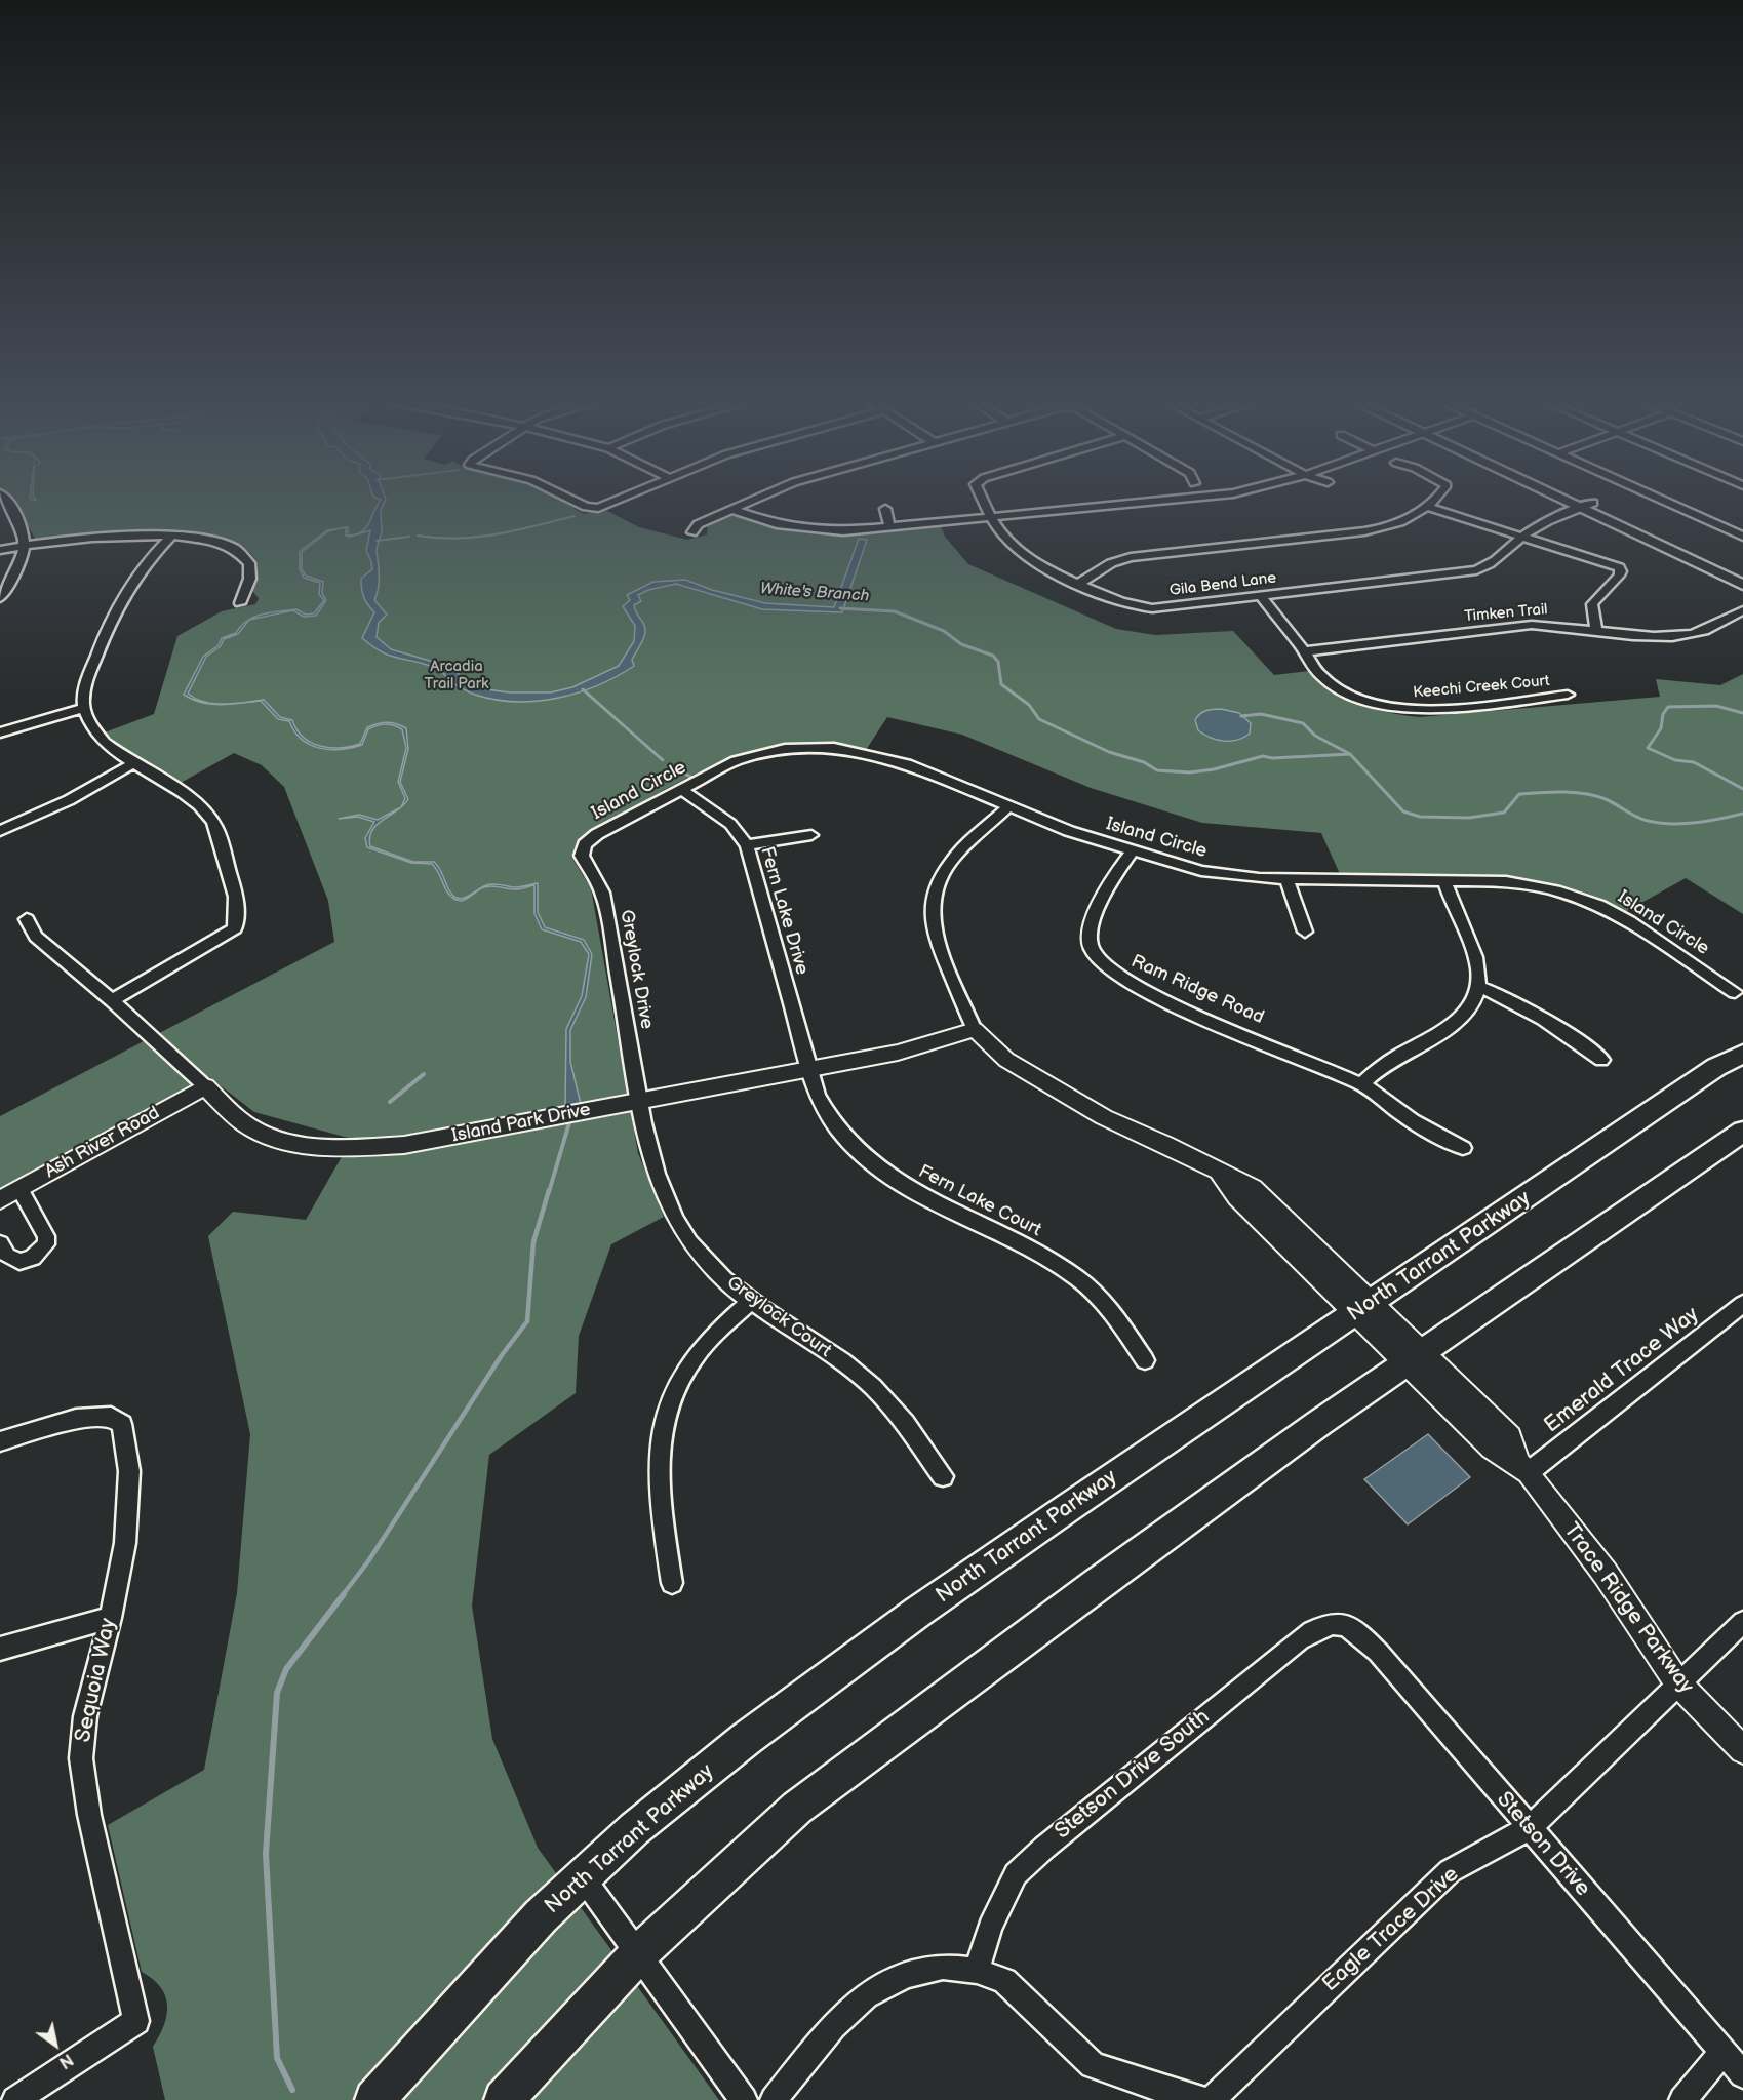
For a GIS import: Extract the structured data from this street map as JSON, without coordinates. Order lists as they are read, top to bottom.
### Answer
{
  "streets": {
    "main road": ["North Tarrant Parkway"],
    "street": [
      "Gila Bend Lane",
      "Timken Trail",
      "Keechi Creek Court",
      "Island Circle",
      "Fern Lake Drive",
      "Greylock Drive",
      "Ram Ridge Road",
      "Island Park Drive",
      "Ash River Road",
      "Fern Lake Court",
      "Greylock Court",
      "Emerald Trace Way",
      "Trace Ridge Parkway",
      "Sequoia Way",
      "Stetson Drive South",
      "Stetson Drive",
      "Eagle Trace Drive"
    ]
  },
  "crossings": [
    ["Gila Bend Lane", "Keechi Creek Court"],
    ["Timken Trail", "Keechi Creek Court"],
    ["Island Circle", "Fern Lake Drive"],
    ["Island Circle", "Greylock Drive"],
    ["Island Circle", "Ram Ridge Road"],
    ["Island Circle", "Trace Ridge Parkway"],
    ["Fern Lake Drive", "Island Park Drive"],
    ["Fern Lake Drive", "Fern Lake Court"],
    ["Greylock Drive", "Island Park Drive"],
    ["Greylock Drive", "Greylock Court"],
    ["Island Park Drive", "Ash River Road"],
    ["Island Park Drive", "Fern Lake Court"],
    ["Island Park Drive", "Greylock Court"],
    ["Island Park Drive", "Trace Ridge Parkway"],
    ["North Tarrant Parkway", "Trace Ridge Parkway"],
    ["Emerald Trace Way", "Trace Ridge Parkway"],
    ["Trace Ridge Parkway", "Eagle Trace Drive"],
    ["Stetson Drive South", "Stetson Drive"],
    ["Stetson Drive", "Eagle Trace Drive"]
  ],
  "water": ["White's Branch"],
  "parks": ["Arcadia Trail Park"],
  "north": "bottom right"
}
